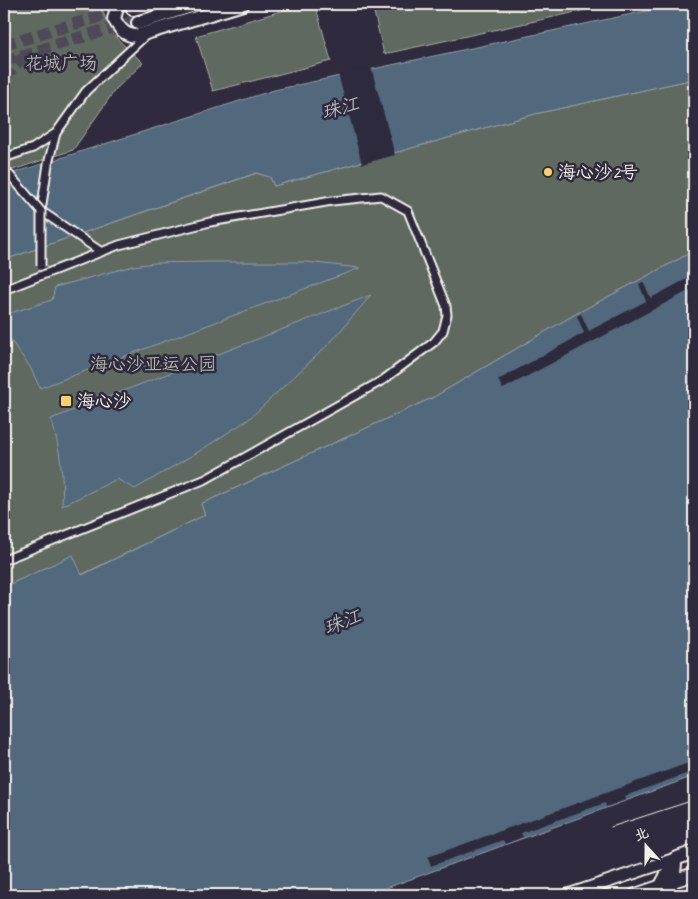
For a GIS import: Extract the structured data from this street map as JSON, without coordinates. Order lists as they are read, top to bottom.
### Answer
{
  "water": ["珠江"],
  "parks": ["花城广场", "海心沙亚运公园"],
  "places": {
    "other": ["海心沙2号"],
    "transit": ["海心沙"]
  },
  "north": "top"
}
